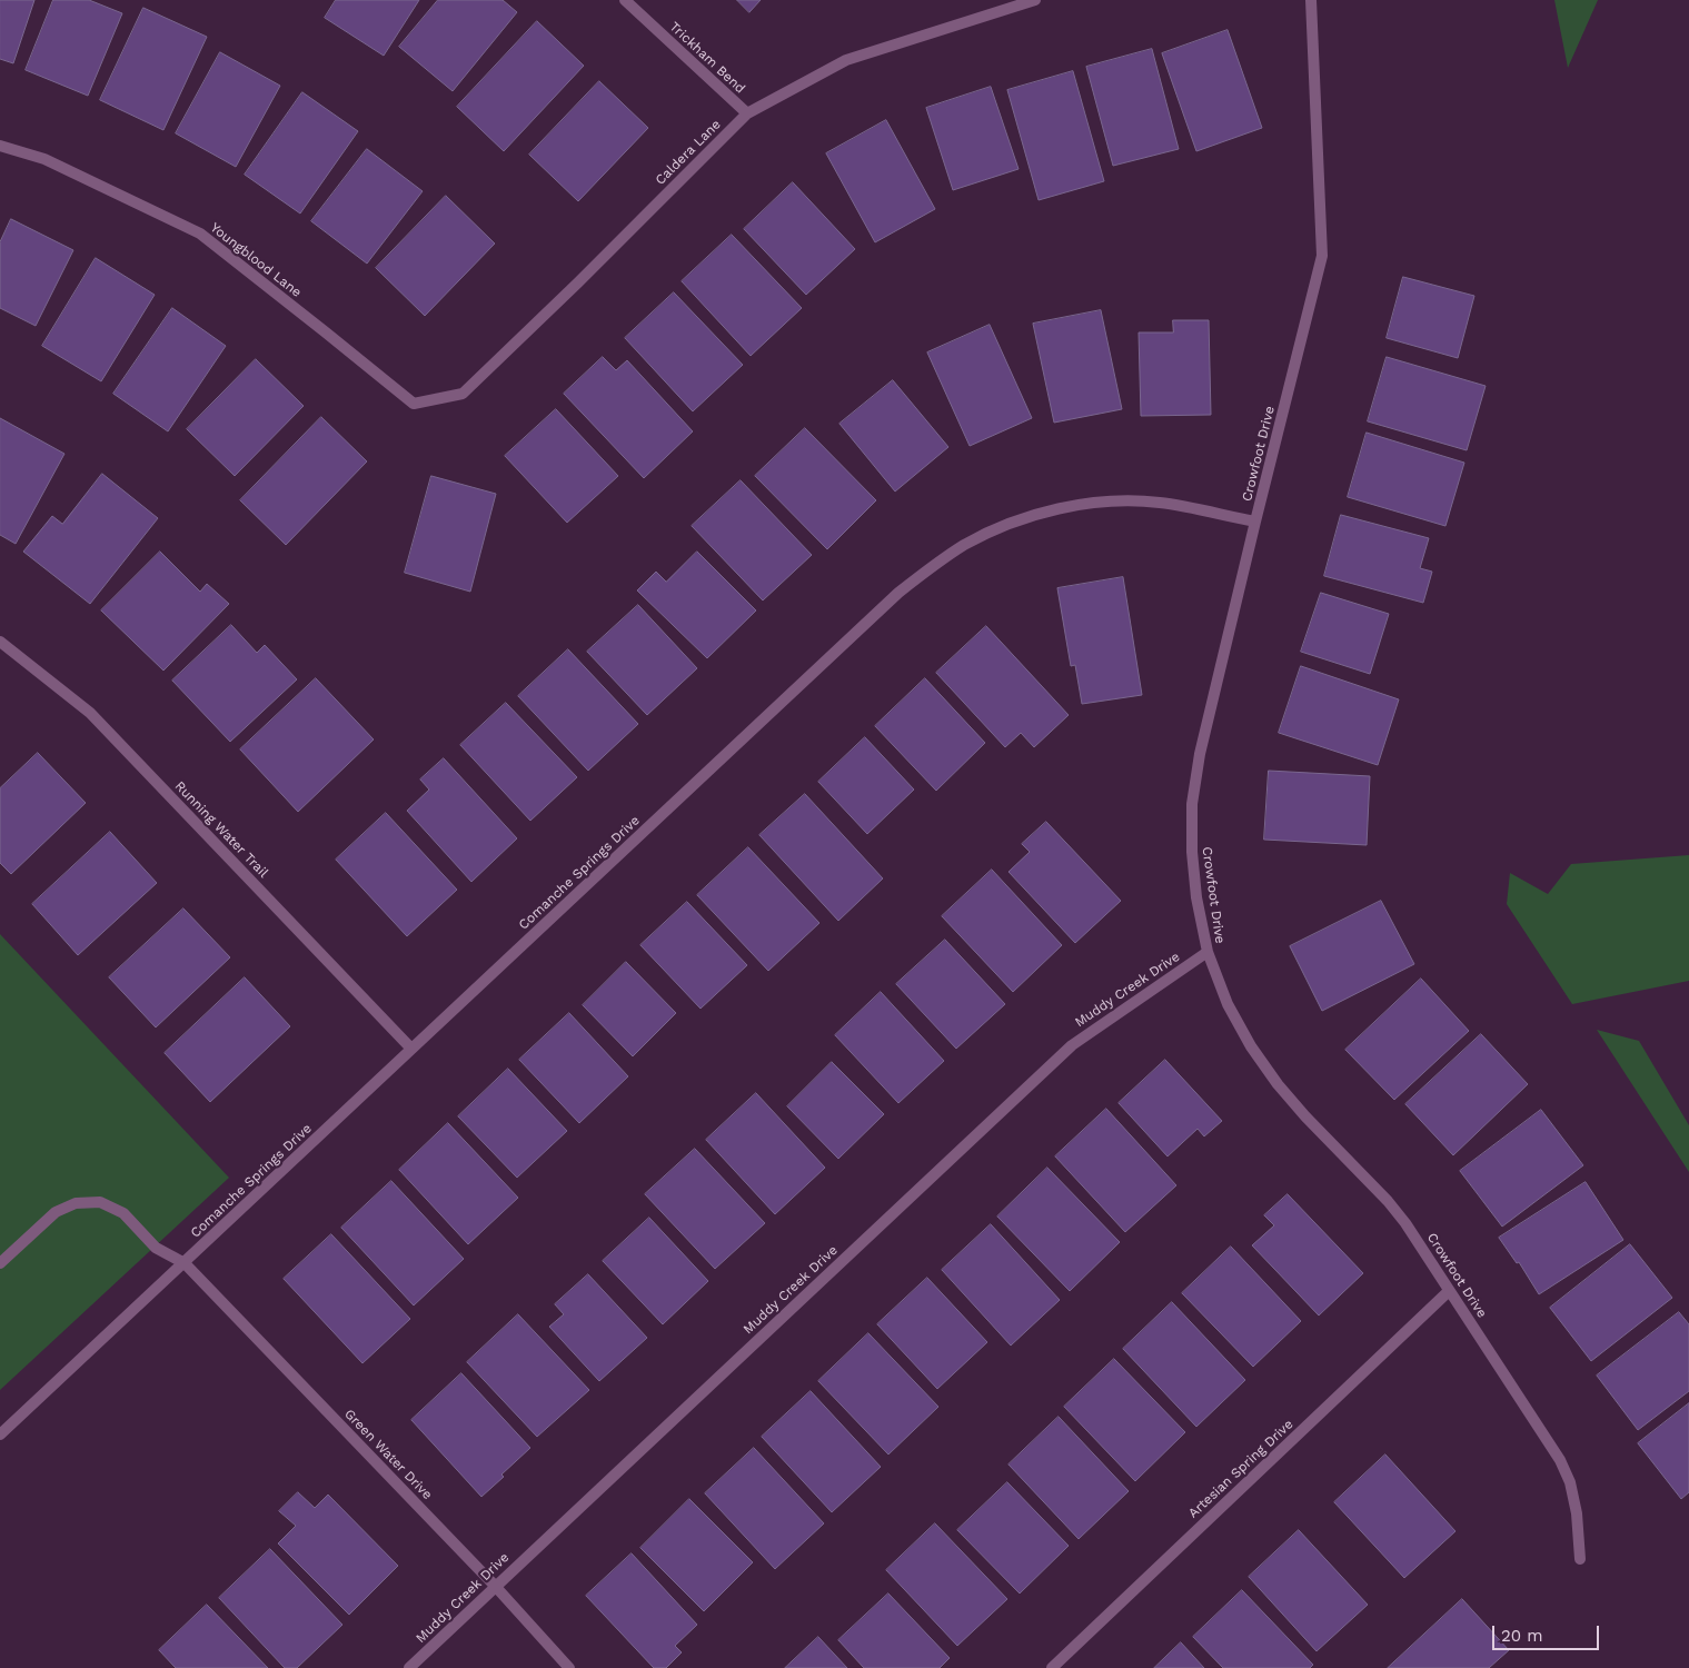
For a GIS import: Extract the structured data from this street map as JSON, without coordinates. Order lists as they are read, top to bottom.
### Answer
{
  "streets": {
    "street": [
      "Trickham Bend",
      "Caldera Lane",
      "Youngblood Lane",
      "Crowfoot Drive",
      "Running Water Trail",
      "Comanche Springs Drive",
      "Muddy Creek Drive",
      "Green Water Drive",
      "Artesian Spring Drive"
    ]
  },
  "crossings": [
    ["Trickham Bend", "Caldera Lane"],
    ["Caldera Lane", "Youngblood Lane"],
    ["Crowfoot Drive", "Comanche Springs Drive"],
    ["Crowfoot Drive", "Muddy Creek Drive"],
    ["Crowfoot Drive", "Artesian Spring Drive"],
    ["Running Water Trail", "Comanche Springs Drive"],
    ["Comanche Springs Drive", "Green Water Drive"],
    ["Muddy Creek Drive", "Green Water Drive"]
  ],
  "scale_bar": "20 m"
}
